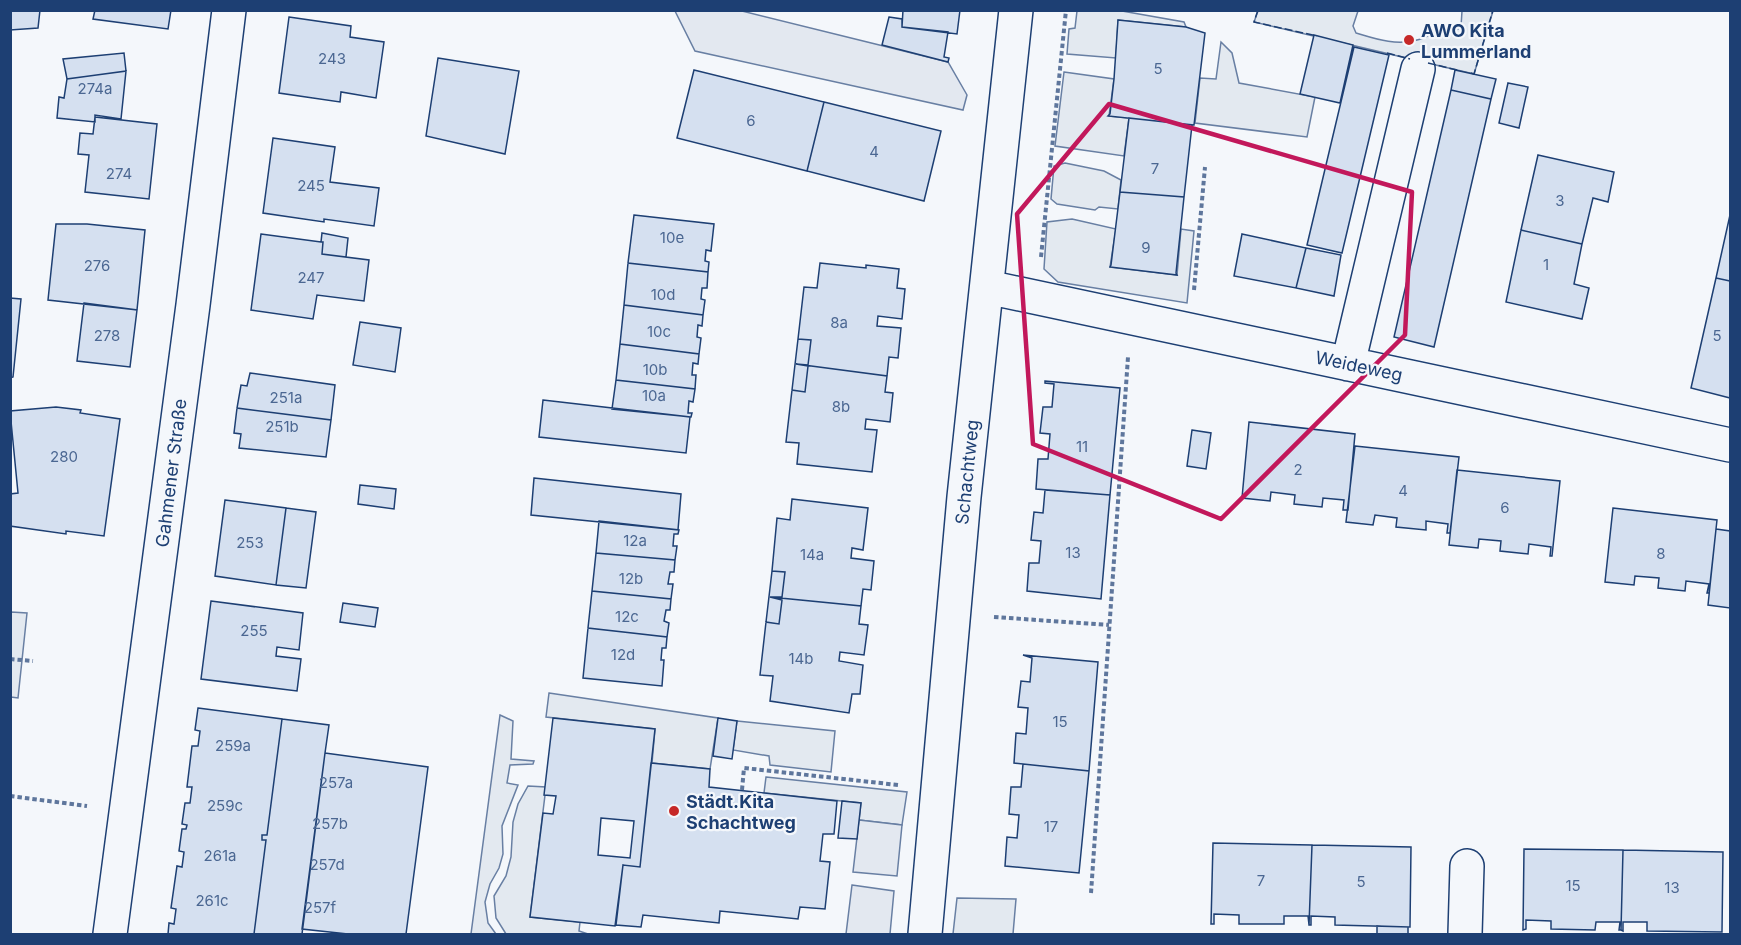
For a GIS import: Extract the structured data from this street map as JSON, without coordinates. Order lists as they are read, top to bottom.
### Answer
{
  "streets": {
    "street": ["Weideweg", "Schachtweg", "Gahmener Straße"]
  },
  "crossings": [
    ["Weideweg", "Schachtweg"]
  ],
  "places": ["AWO Kita Lummerland", "Städt.Kita Schachtweg"],
  "house_numbers": [
    "243",
    "5",
    "274a",
    "6",
    "4",
    "7",
    "274",
    "245",
    "3",
    "10e",
    "9",
    "1",
    "276",
    "247",
    "10d",
    "8a",
    "10c",
    "278",
    "5",
    "10b",
    "10a",
    "251a",
    "8b",
    "251b",
    "11",
    "280",
    "2",
    "4",
    "6",
    "12a",
    "253",
    "13",
    "8",
    "14a",
    "12b",
    "12c",
    "255",
    "12d",
    "14b",
    "15",
    "259a",
    "257a",
    "259c",
    "257b",
    "17",
    "261a",
    "257d",
    "7",
    "5",
    "15",
    "13",
    "261c",
    "257f"
  ]
}
